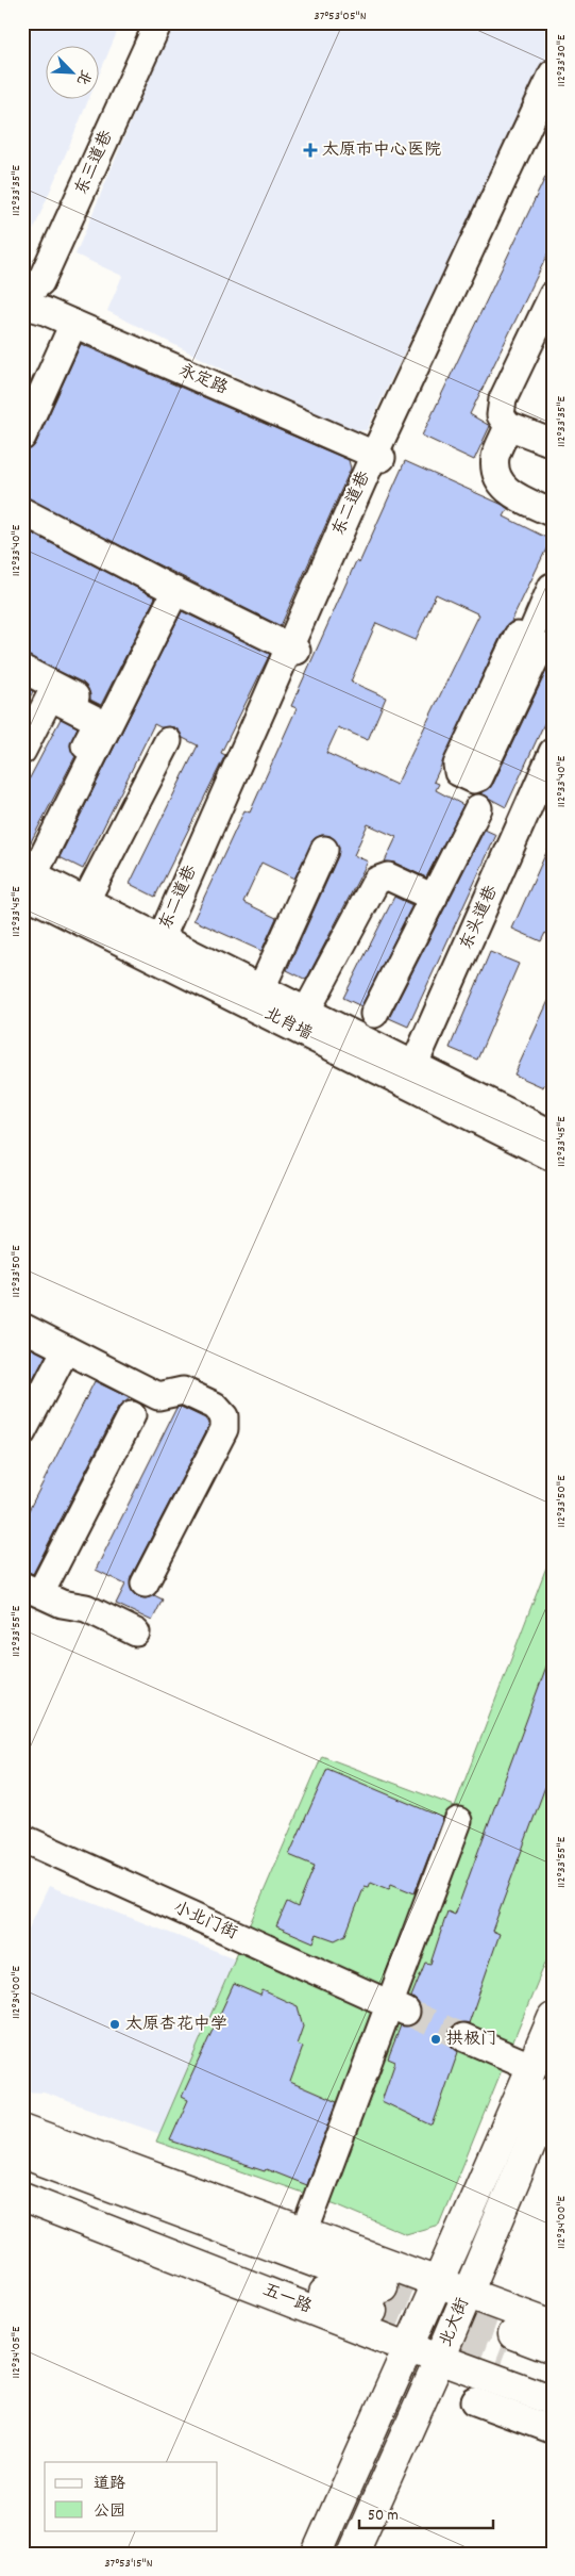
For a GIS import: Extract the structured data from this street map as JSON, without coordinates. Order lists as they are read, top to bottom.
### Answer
{
  "streets": {
    "main road": ["五一路", "北大街"],
    "street": [
      "东三道巷",
      "永定路",
      "东二道巷",
      "东头道巷",
      "北肖墙",
      "小北门街"
    ]
  },
  "crossings": [
    ["永定路", "东二道巷"],
    ["东头道巷", "北肖墙"],
    ["五一路", "北大街"]
  ],
  "places": {
    "health": ["太原市中心医院"],
    "other": ["太原杏花中学", "拱极门"]
  },
  "legend": ["道路", "公园"],
  "scale_bar": "50 m",
  "north": "bottom right",
  "coordinates": [
    "37°53'05\"N",
    "112°33'30\"E",
    "112°33'35\"E",
    "112°33'40\"E",
    "112°33'45\"E",
    "112°33'50\"E",
    "112°33'55\"E",
    "112°34'00\"E",
    "112°34'05\"E",
    "37°53'15\"N"
  ]
}
